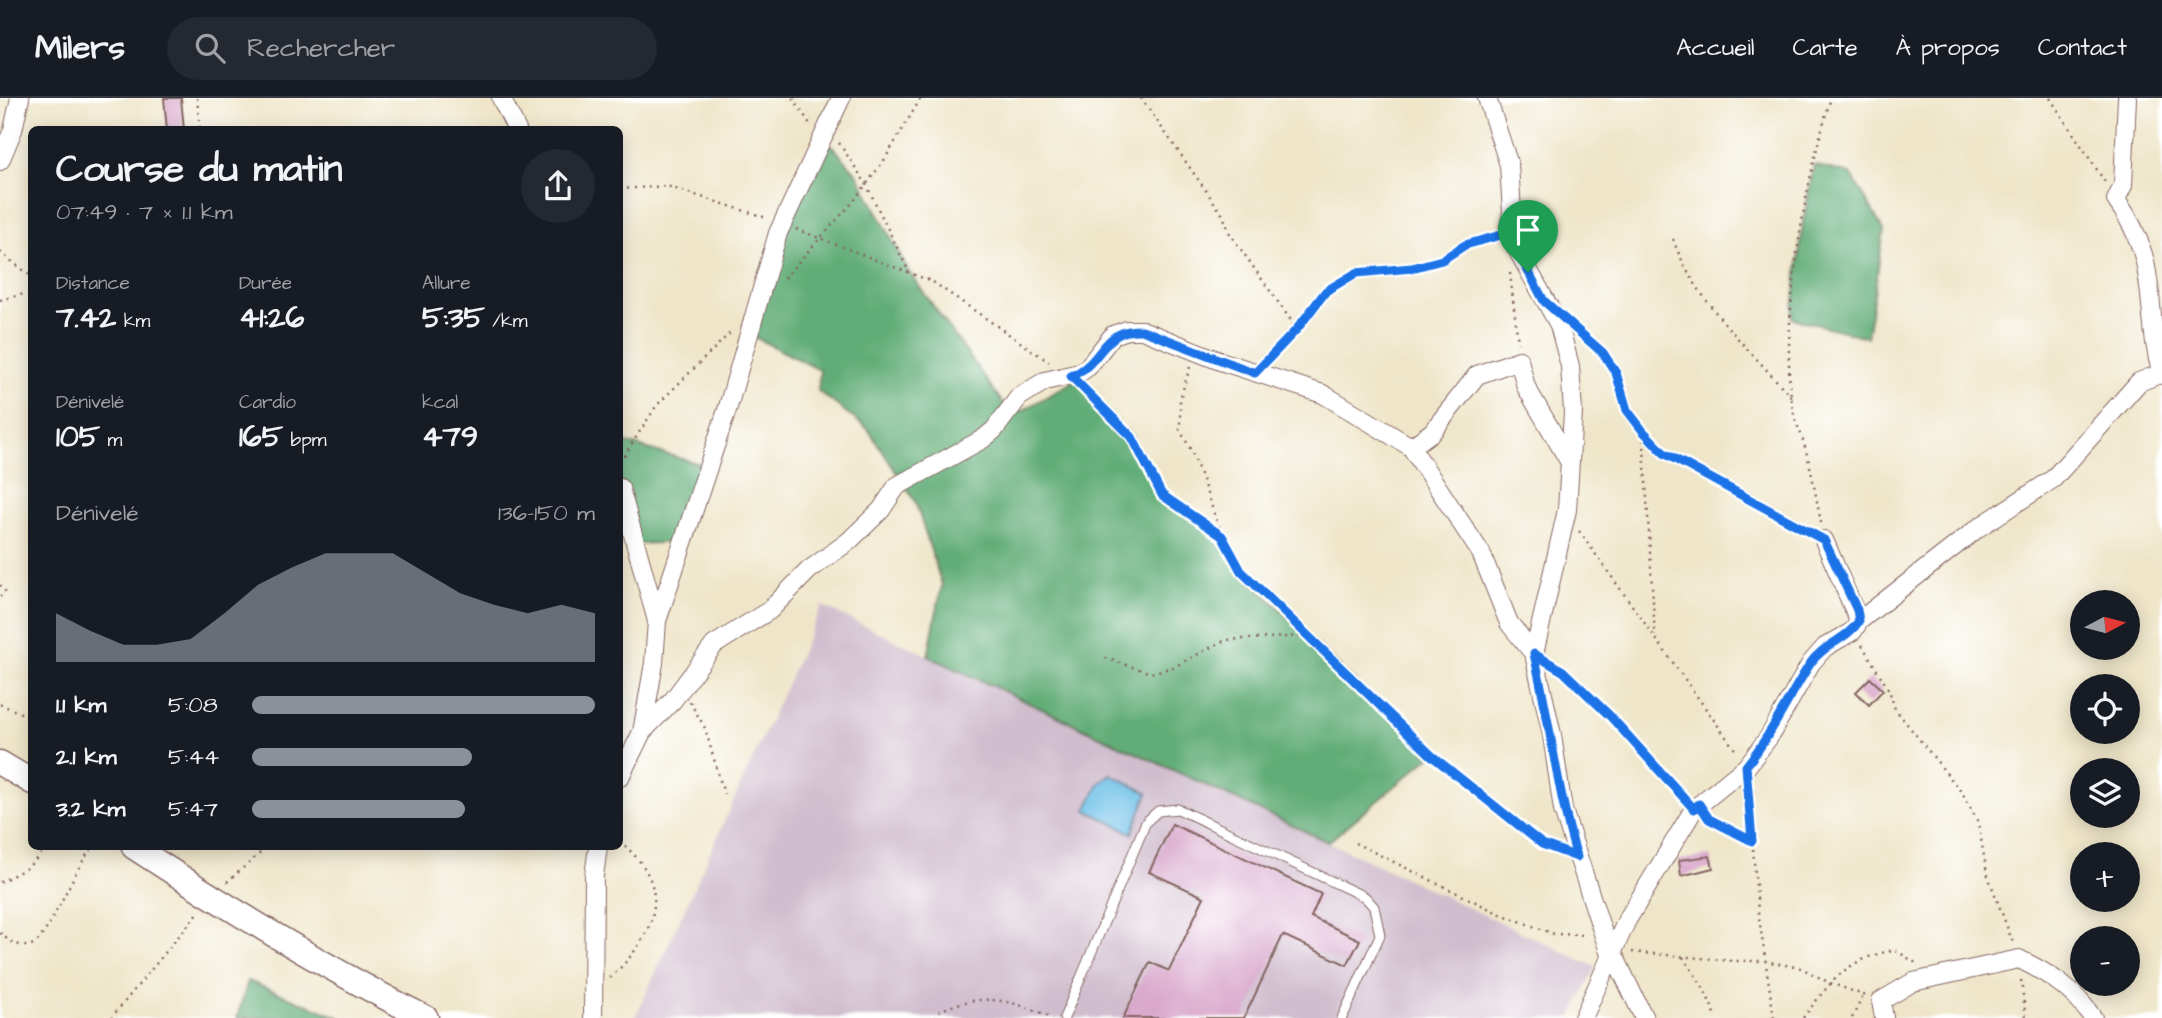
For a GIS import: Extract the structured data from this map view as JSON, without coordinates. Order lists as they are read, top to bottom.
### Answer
{
  "north": "right",
  "page": {
    "header": "Milers",
    "search": "Rechercher",
    "nav": [
      "Accueil",
      "Carte",
      "À propos",
      "Contact"
    ],
    "heading": ["Course du matin", "07:49 · 7 × 1.1 km"],
    "stats": [
      ["Distance", "7.42 km"],
      ["Durée", "41:26"],
      ["Allure", "5:35 /km"],
      ["Dénivelé", "105 m"],
      ["Cardio", "165 bpm"],
      ["kcal", "479"]
    ],
    "chart": ["Dénivelé", "136–150 m"],
    "map_buttons": ["+", "−"],
    "list": [
      {
        "name": "1.1 km",
        "note": "5:08"
      },
      {
        "name": "2.1 km",
        "note": "5:44"
      },
      {
        "name": "3.2 km",
        "note": "5:47"
      }
    ]
  }
}
